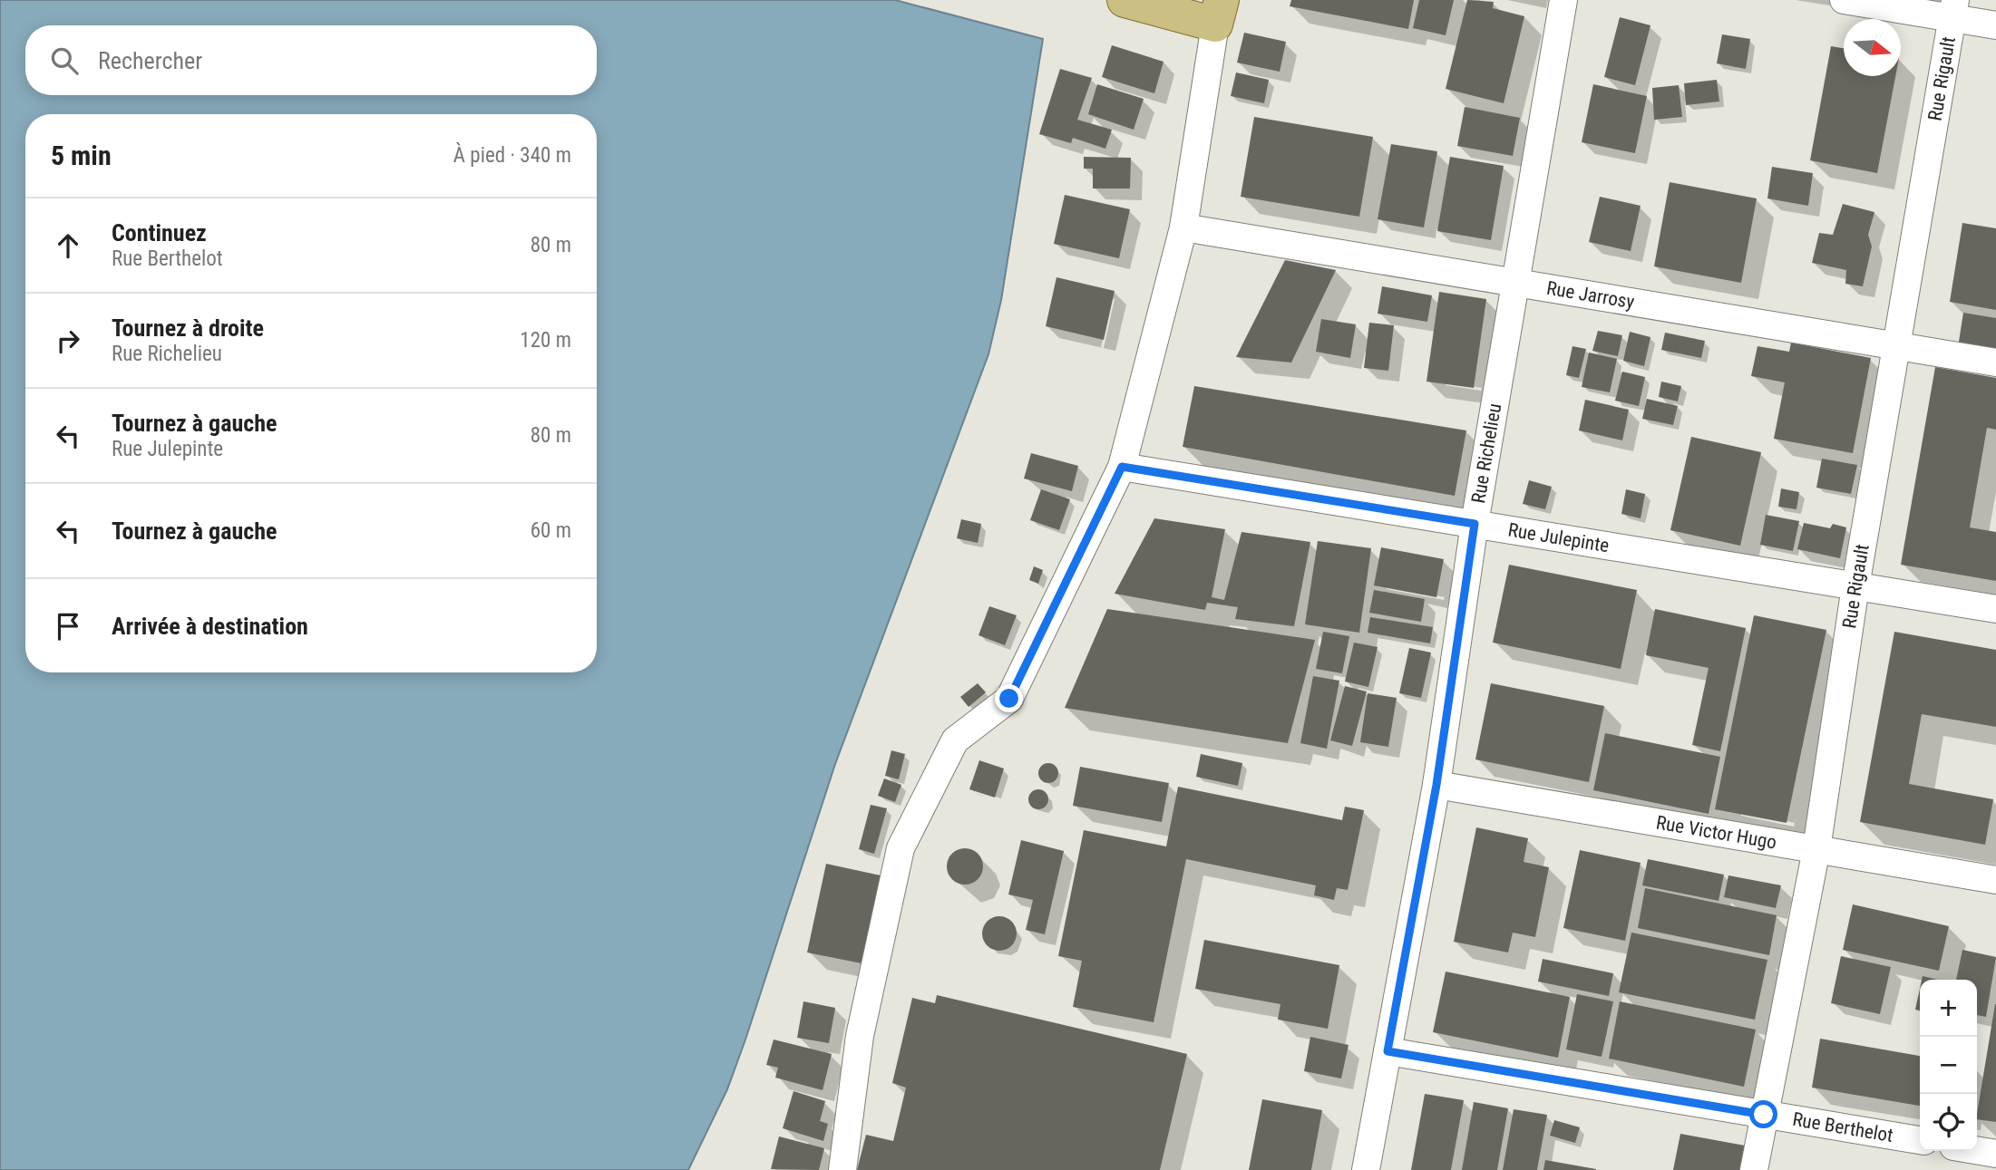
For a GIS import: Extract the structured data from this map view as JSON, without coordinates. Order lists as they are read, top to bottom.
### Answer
{
  "streets": {
    "street": [
      "Rue Rigault",
      "Rue Jarrosy",
      "Rue Richelieu",
      "Rue Julepinte",
      "Rue Victor Hugo",
      "Rue Berthelot"
    ]
  },
  "crossings": [
    ["Rue Rigault", "Rue Jarrosy"],
    ["Rue Rigault", "Rue Julepinte"],
    ["Rue Rigault", "Rue Victor Hugo"],
    ["Rue Rigault", "Rue Berthelot"],
    ["Rue Jarrosy", "Rue Richelieu"],
    ["Rue Richelieu", "Rue Julepinte"],
    ["Rue Richelieu", "Rue Victor Hugo"],
    ["Rue Richelieu", "Rue Berthelot"]
  ],
  "north": "right",
  "page": {
    "search": "Rechercher",
    "heading": ["5 min", "À pied · 340 m"],
    "list": [
      ["Continuez", "Rue Berthelot", "80 m"],
      ["Tournez à droite", "Rue Richelieu", "120 m"],
      ["Tournez à gauche", "Rue Julepinte", "80 m"],
      ["Tournez à gauche", "60 m"],
      "Arrivée à destination"
    ],
    "map_buttons": ["+", "−"]
  }
}
